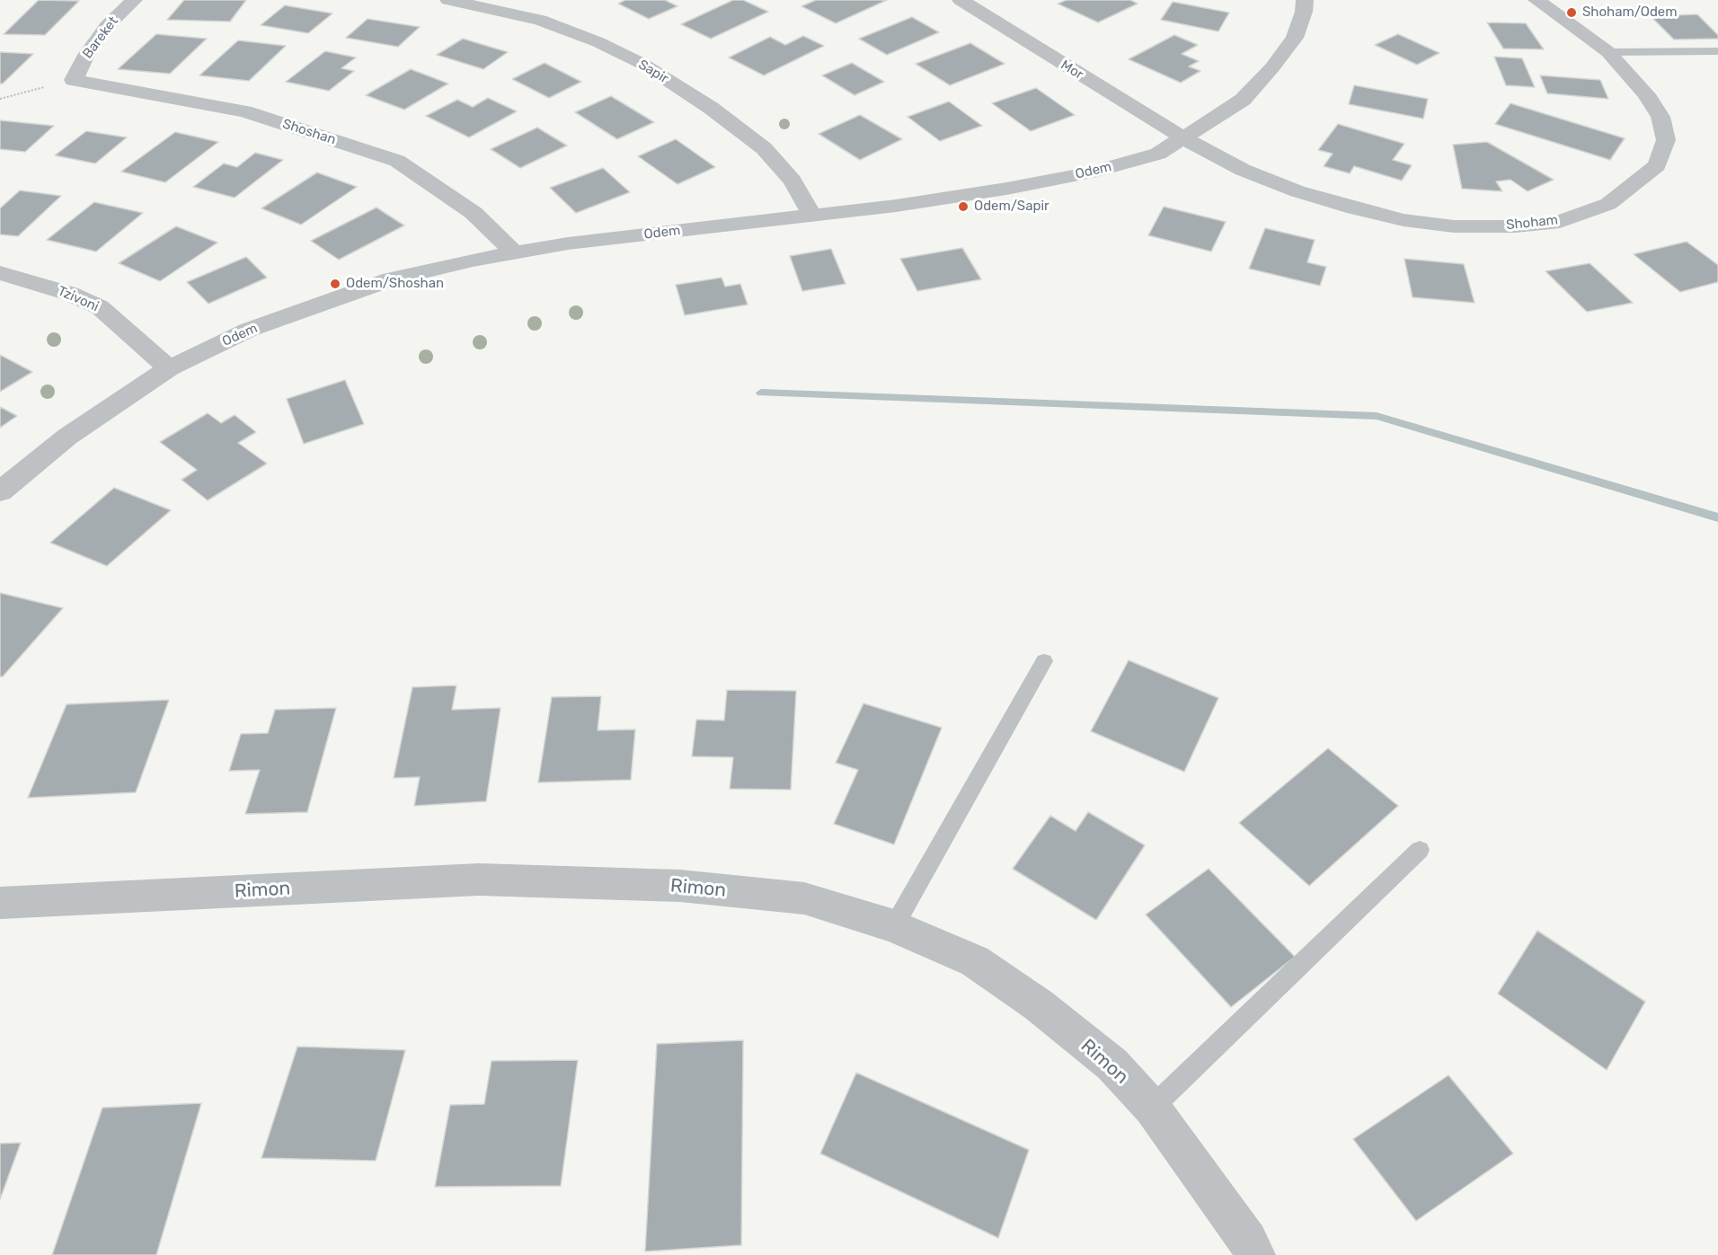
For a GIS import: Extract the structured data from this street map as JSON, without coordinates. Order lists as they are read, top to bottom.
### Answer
{
  "streets": {
    "street": [
      "Bareket",
      "Mor",
      "Sapir",
      "Shoshan",
      "Odem",
      "Shoham",
      "Tzivoni",
      "Rimon"
    ]
  },
  "crossings": [
    ["Bareket", "Shoshan"],
    ["Mor", "Odem"],
    ["Mor", "Shoham"],
    ["Sapir", "Odem"],
    ["Shoshan", "Odem"],
    ["Odem", "Shoham"],
    ["Odem", "Tzivoni"]
  ],
  "places": ["Shoham/Odem", "Odem/Sapir", "Odem/Shoshan"]
}
